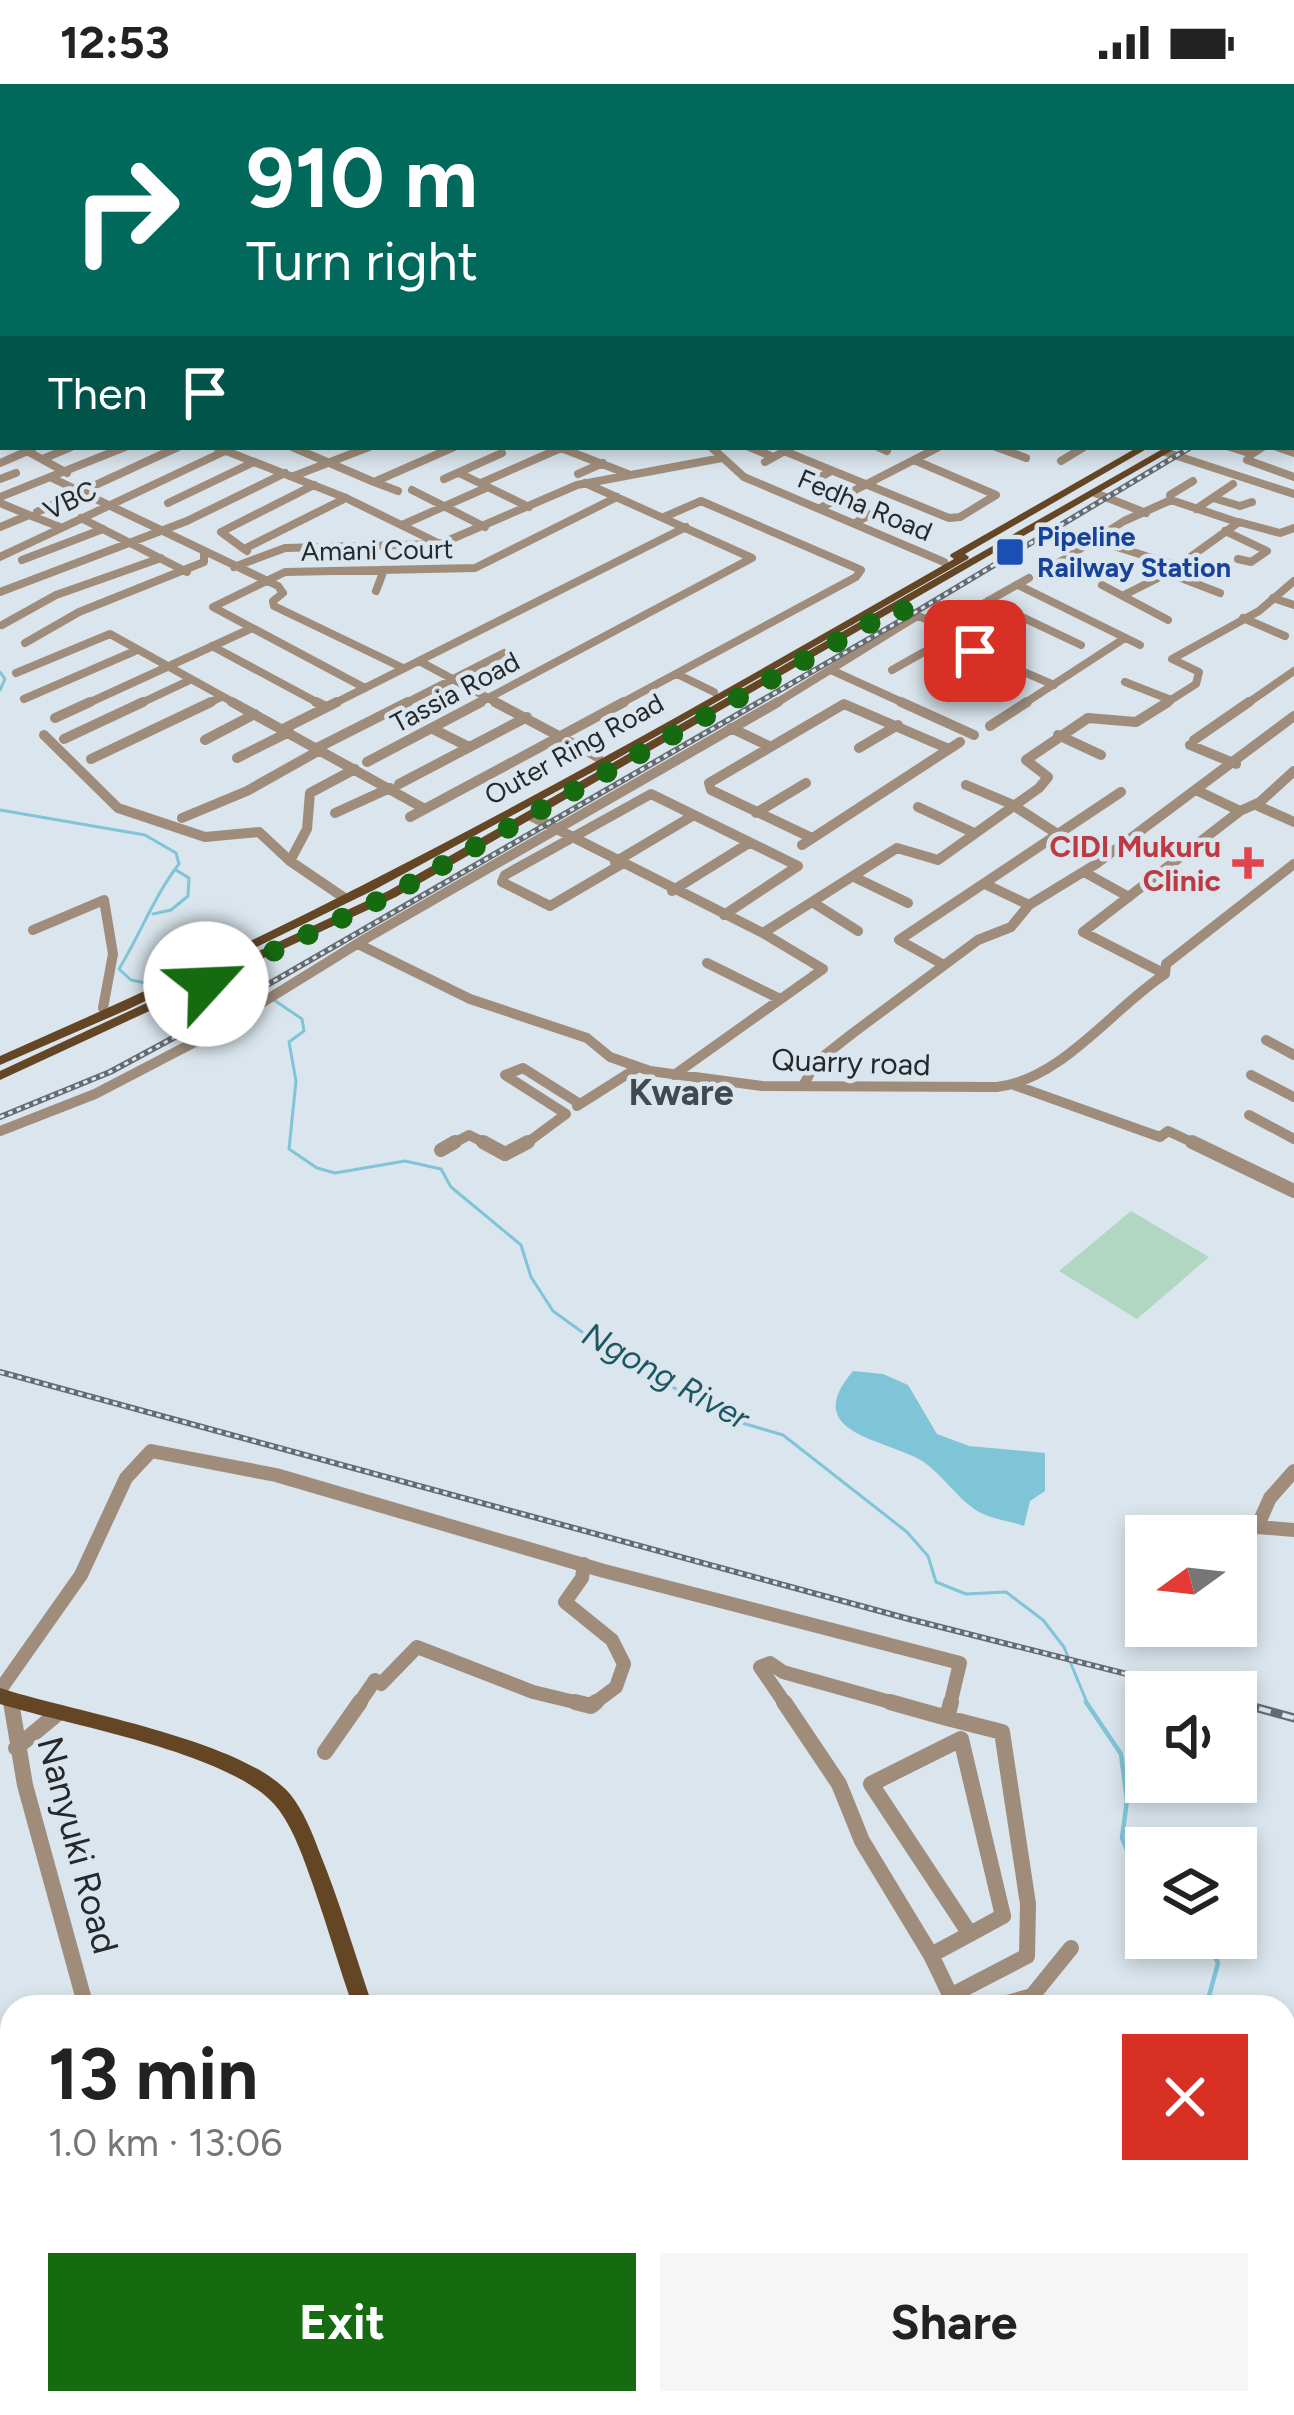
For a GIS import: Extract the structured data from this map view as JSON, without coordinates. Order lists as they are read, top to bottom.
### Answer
{
  "streets": {
    "main road": ["Outer Ring Road"],
    "street": [
      "VBC",
      "Fedha Road",
      "Amani Court",
      "Tassia Road",
      "Quarry road",
      "Nanyuki Road"
    ]
  },
  "districts": ["Kware"],
  "water": ["Ngong River"],
  "places": {
    "transit": ["Pipeline Railway Station"],
    "health": ["CIDI Mukuru Clinic"]
  },
  "north": "left",
  "page": {
    "status": "12:53",
    "turn": ["910 m", "Turn right"],
    "then": "Then",
    "heading": ["13 min", "1.0 km · 13:06"],
    "buttons": ["Exit", "Share"]
  }
}
